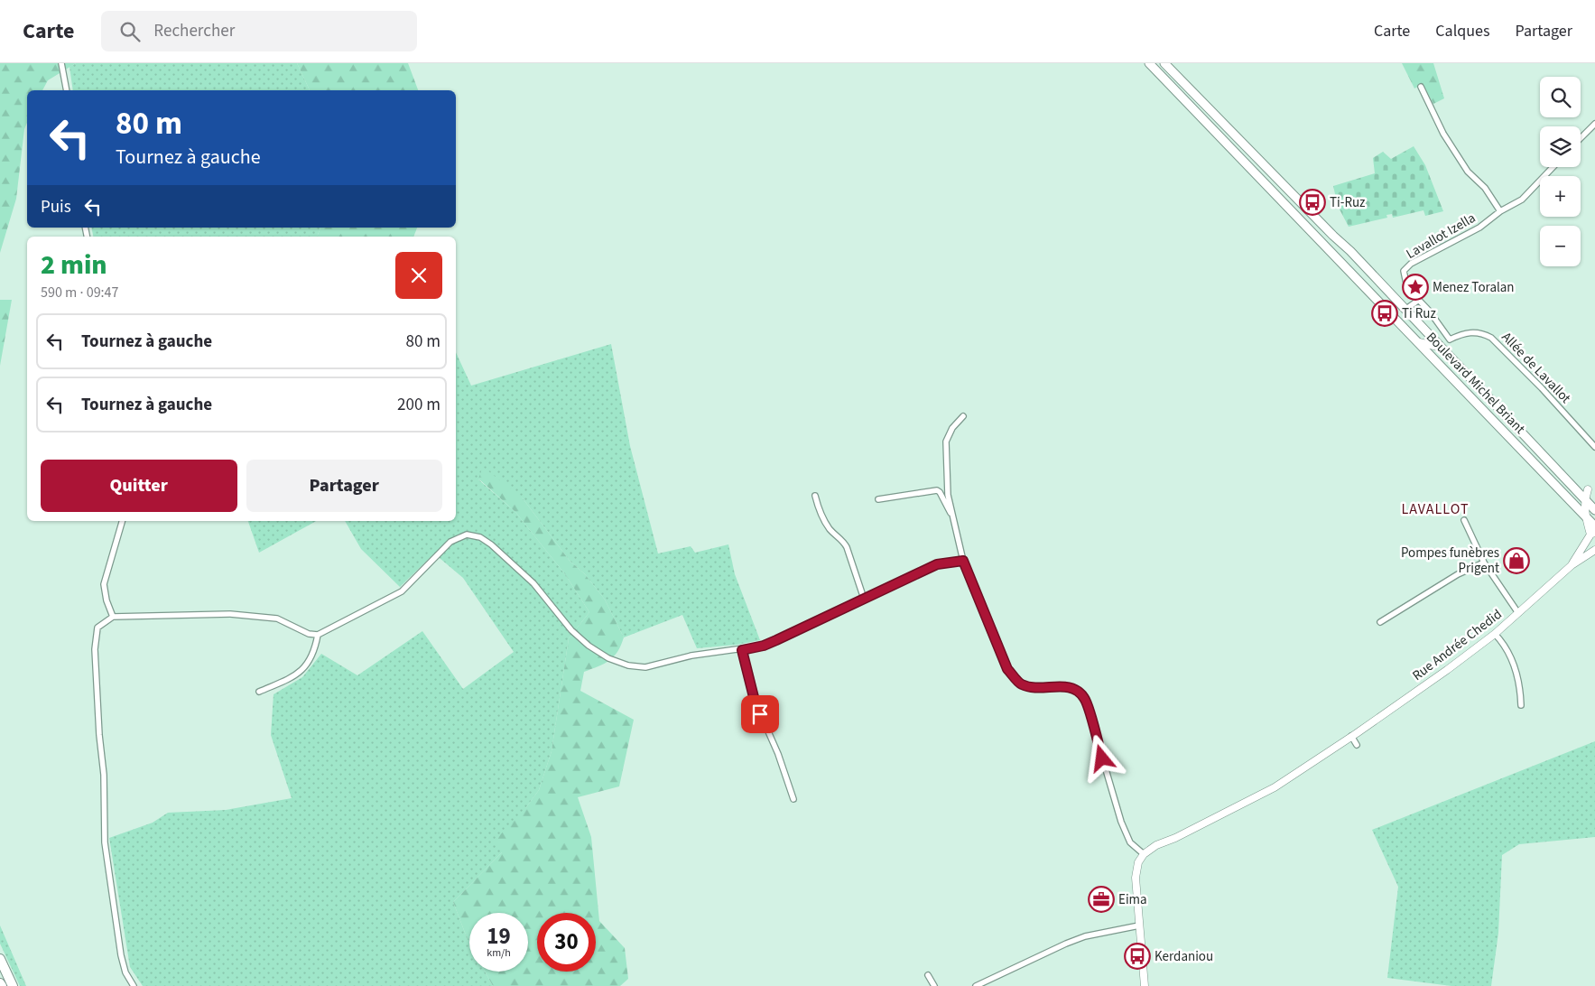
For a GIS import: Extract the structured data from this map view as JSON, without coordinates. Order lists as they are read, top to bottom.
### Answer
{
  "streets": {
    "main road": ["Boulevard Michel Briant"],
    "street": ["Lavallot Izella", "Allée de Lavallot", "Rue Andrée Chedid"]
  },
  "crossings": [
    ["Lavallot Izella", "Allée de Lavallot"],
    ["Boulevard Michel Briant", "Rue Andrée Chedid"]
  ],
  "districts": ["LAVALLOT"],
  "places": {
    "bus stop": ["Ti-Ruz", "Ti Ruz", "Kerdaniou"],
    "place": ["Menez Toralan"],
    "shop": ["Pompes funèbres Prigent"],
    "office": ["Eima"]
  },
  "page": {
    "header": "Carte",
    "search": "Rechercher",
    "nav": ["Carte", "Calques", "Partager"],
    "map_buttons": ["+", "−"],
    "turn": ["80 m", "Tournez à gauche"],
    "then": "Puis",
    "heading": ["2 min", "590 m · 09:47"],
    "list": [
      {
        "name": "Tournez à gauche",
        "value": "80 m"
      },
      {
        "name": "Tournez à gauche",
        "value": "200 m"
      }
    ],
    "buttons": ["Quitter", "Partager"],
    "speed": "19 km/h",
    "limit": "30"
  }
}
